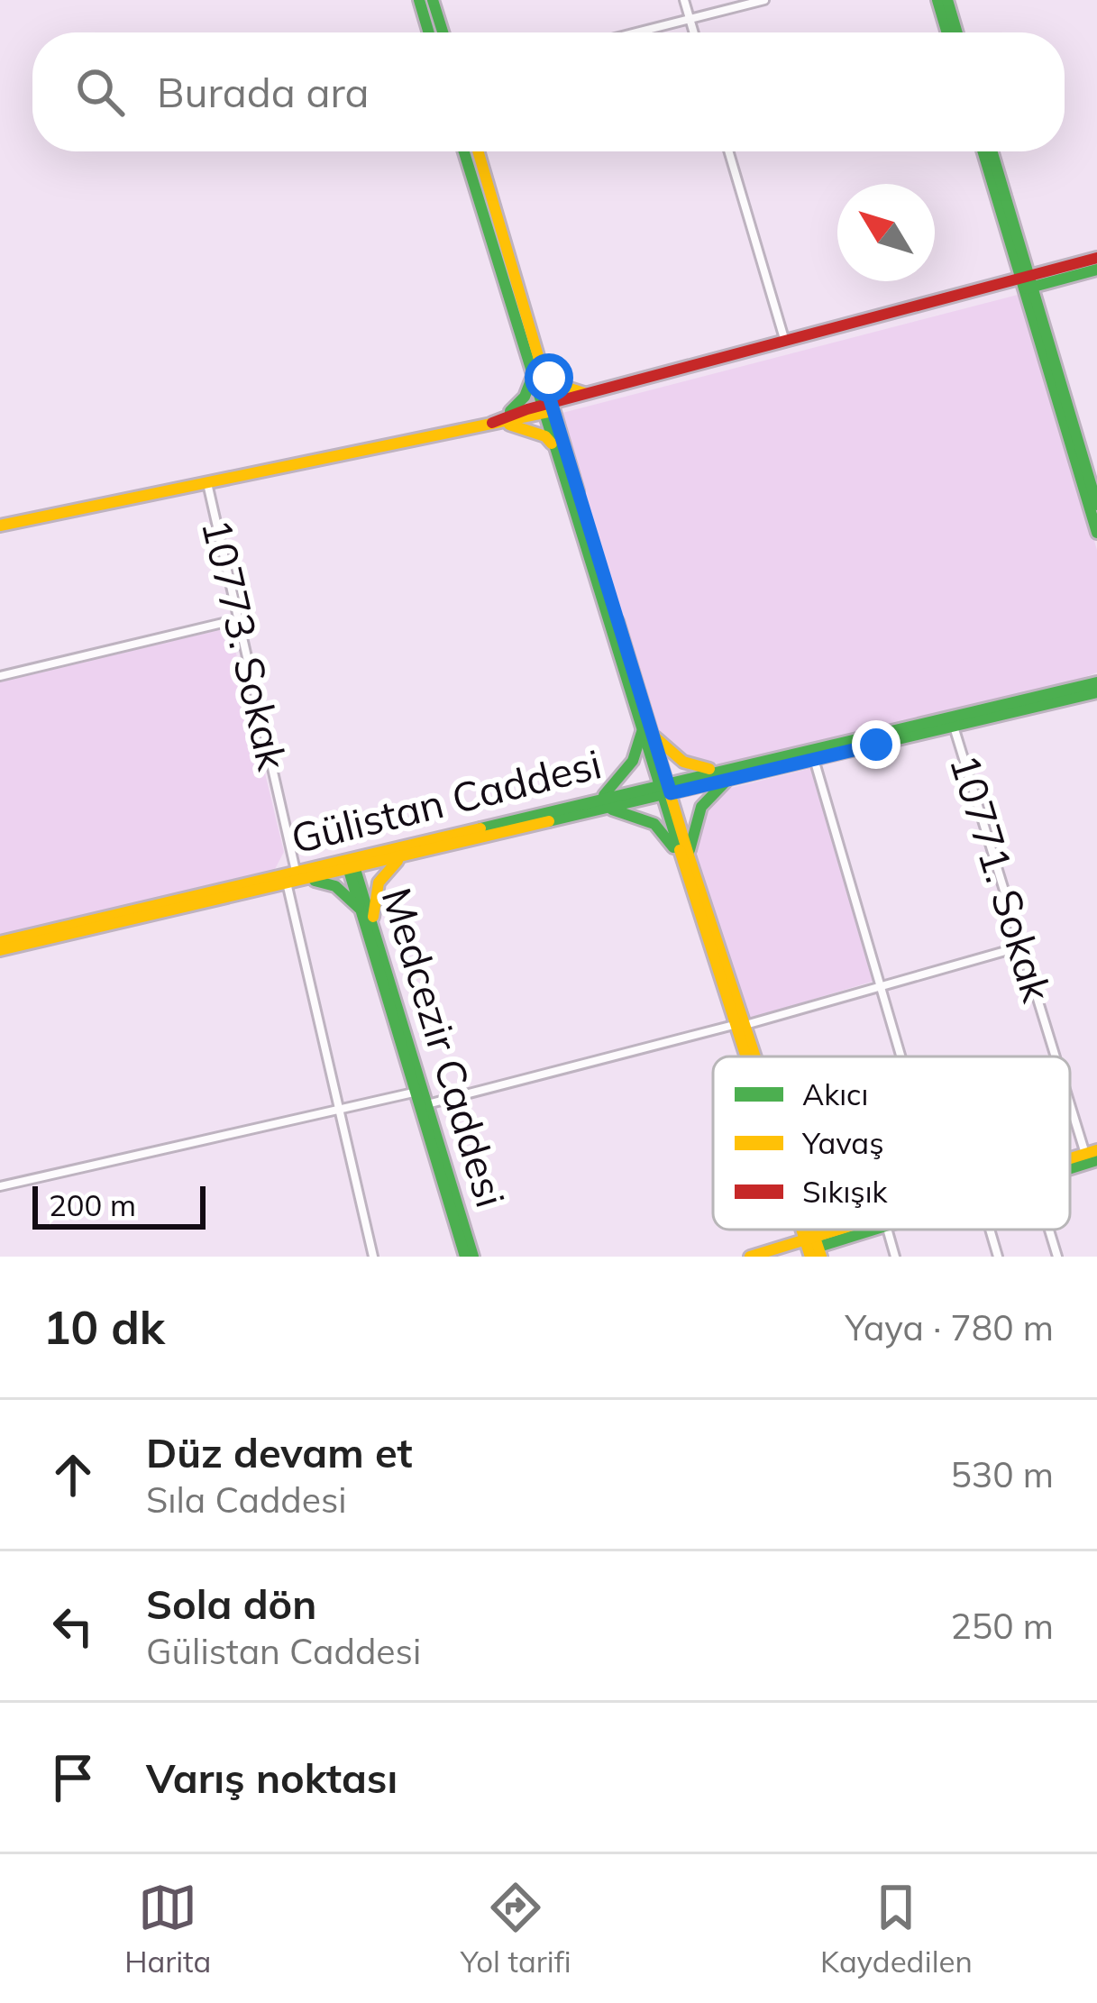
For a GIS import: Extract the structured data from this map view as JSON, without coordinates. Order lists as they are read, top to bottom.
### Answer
{
  "streets": {
    "street": [
      "10773. Sokak",
      "Gülistan Caddesi",
      "10771. Sokak",
      "Medcezir Caddesi"
    ]
  },
  "crossings": [
    ["10773. Sokak", "Gülistan Caddesi"],
    ["Gülistan Caddesi", "10771. Sokak"],
    ["Gülistan Caddesi", "Medcezir Caddesi"]
  ],
  "legend": ["Akıcı", "Yavaş", "Sıkışık"],
  "scale_bar": "200 m",
  "north": "top left",
  "page": {
    "search": "Burada ara",
    "scale": "200 m",
    "heading": ["10 dk", "Yaya · 780 m"],
    "list": [
      ["Düz devam et", "Sıla Caddesi", "530 m"],
      ["Sola dön", "Gülistan Caddesi", "250 m"],
      "Varış noktası"
    ],
    "nav": ["Harita", "Yol tarifi", "Kaydedilen"]
  }
}
